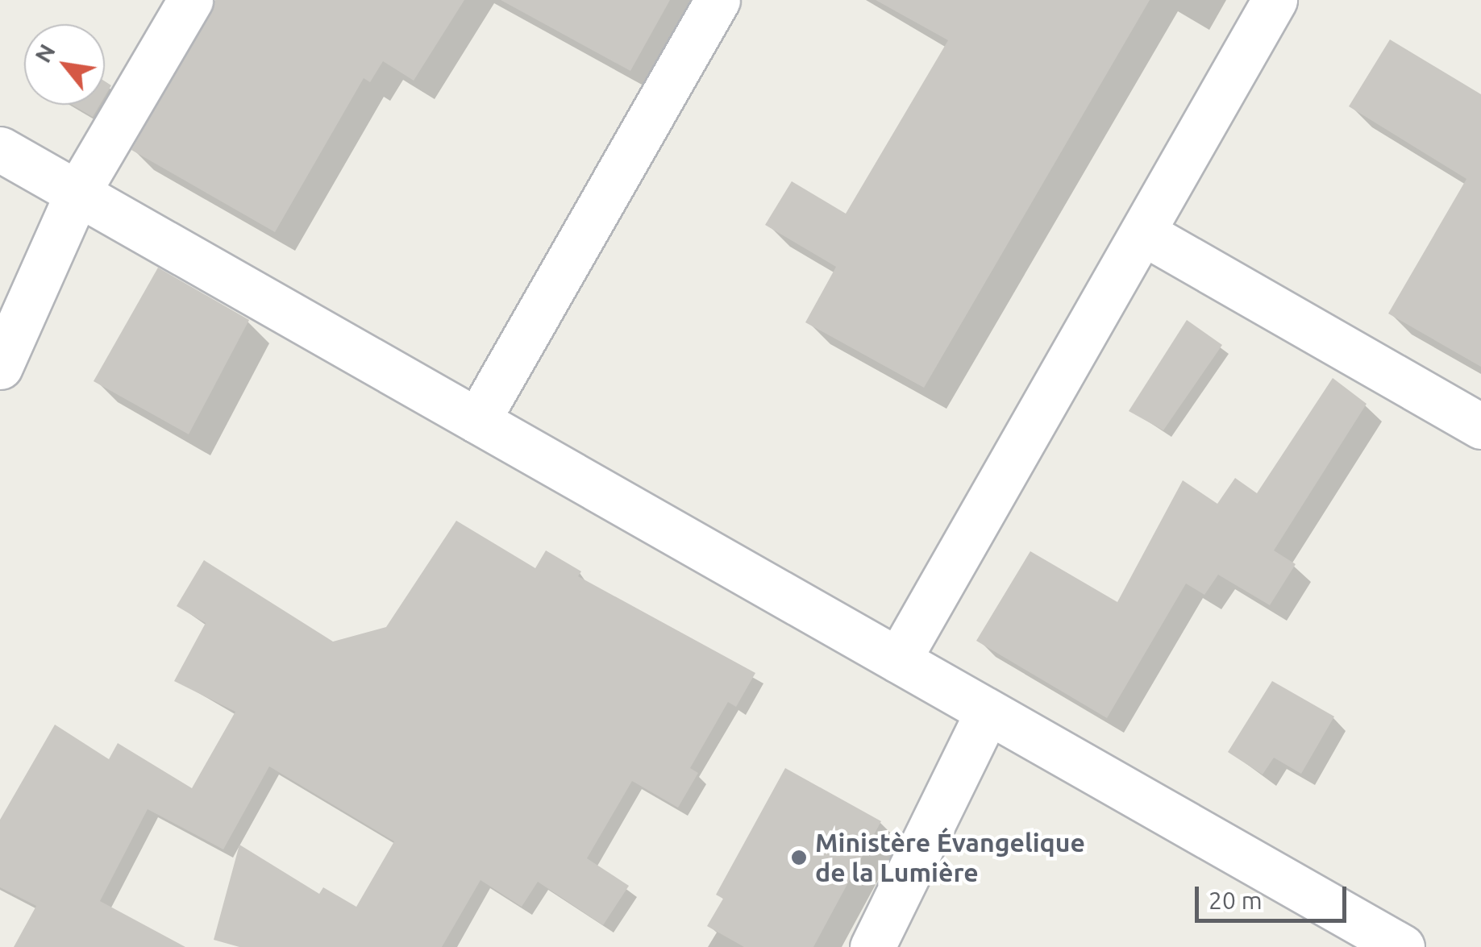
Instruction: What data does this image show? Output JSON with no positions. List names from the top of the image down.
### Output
{
  "places": ["Ministère Évangelique de la Lumière"],
  "scale_bar": "20 m",
  "north": "top left"
}
